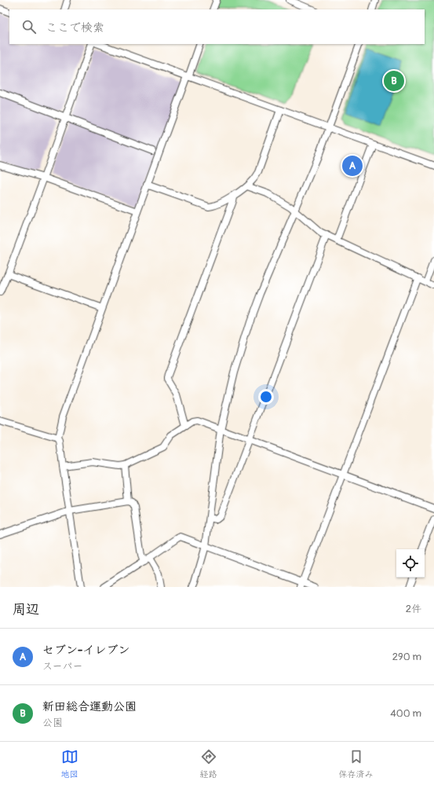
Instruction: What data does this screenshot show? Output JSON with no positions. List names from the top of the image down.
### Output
{
  "page": {
    "search": "ここで検索",
    "pins": ["B", "A"],
    "heading": ["周辺", "2件"],
    "list": [
      {
        "mark": "A",
        "name": "セブン-イレブン",
        "note": "スーパー",
        "value": "290 m"
      },
      {
        "mark": "B",
        "name": "新田総合運動公園",
        "note": "公園",
        "value": "400 m"
      }
    ],
    "nav": ["地図", "経路", "保存済み"]
  }
}
